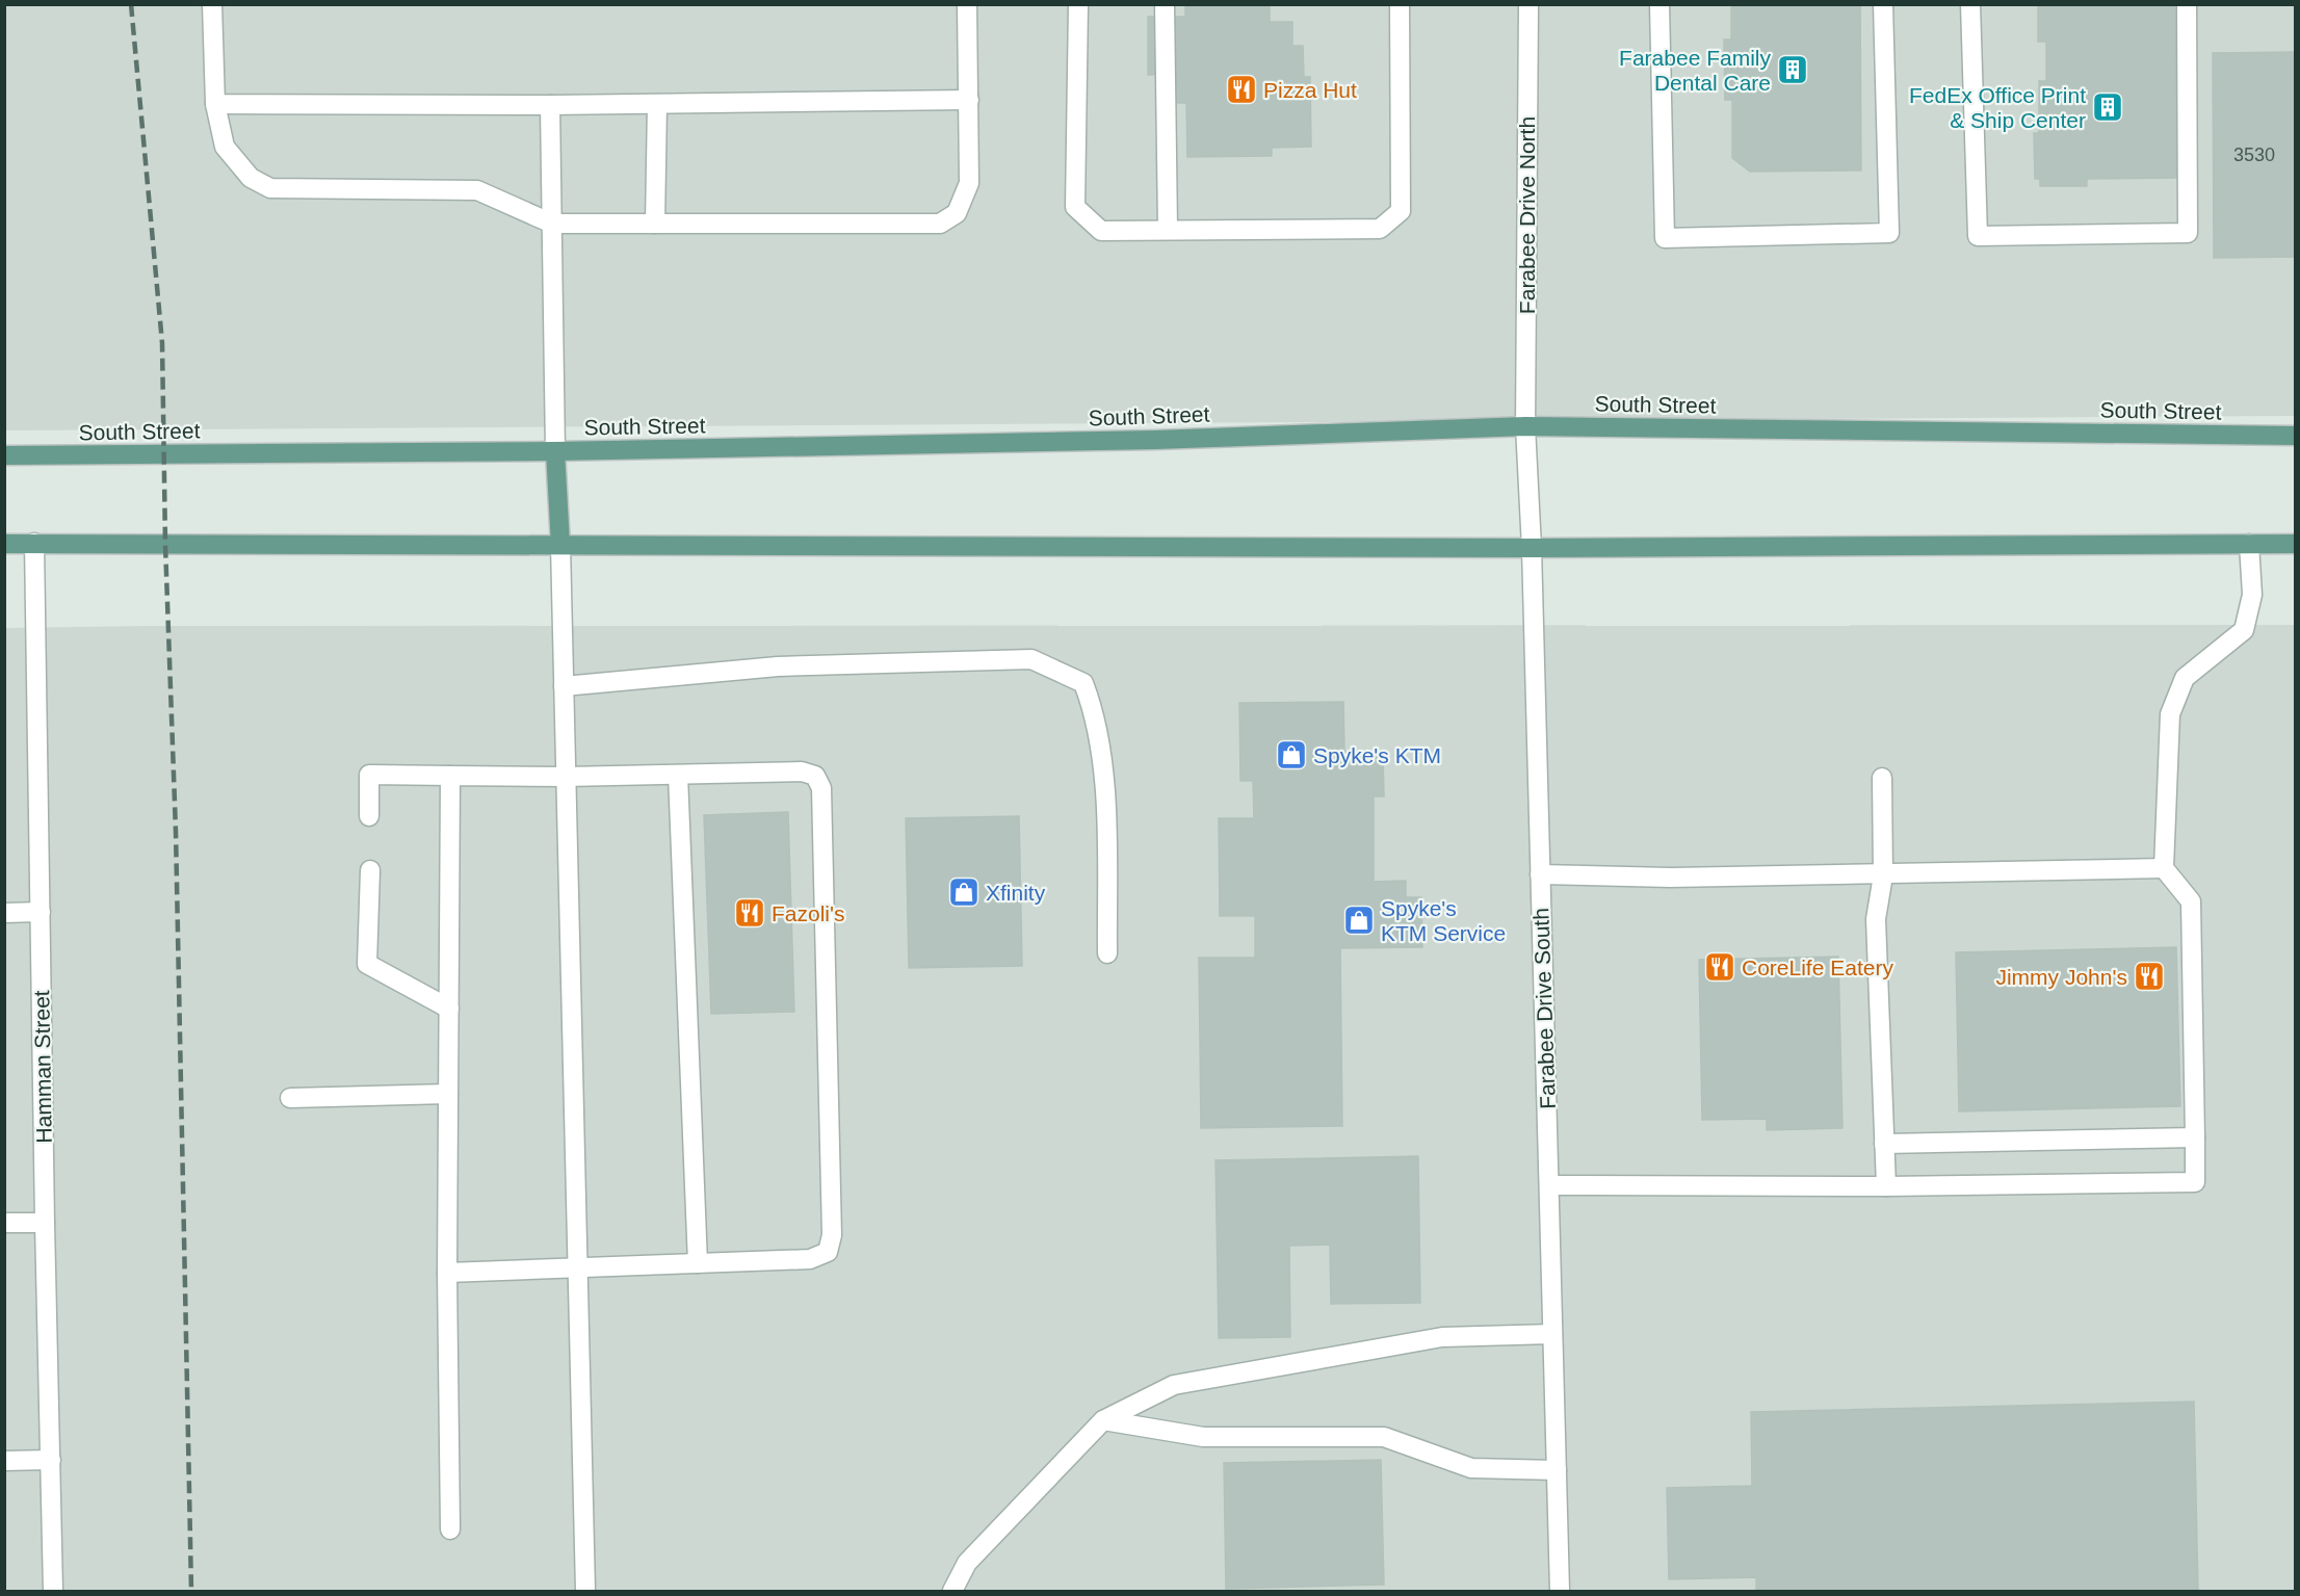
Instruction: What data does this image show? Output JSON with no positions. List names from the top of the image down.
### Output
{
  "streets": {
    "main road": ["South Street"],
    "street": ["Farabee Drive North", "Farabee Drive South", "Hamman Street"]
  },
  "crossings": [
    ["Farabee Drive North", "South Street"],
    ["Farabee Drive North", "Farabee Drive South"],
    ["South Street", "Farabee Drive South"]
  ],
  "places": {
    "building": ["Farabee Family Dental Care", "FedEx Office Print & Ship Center"],
    "restaurant": [
      "Pizza Hut",
      "Fazoli's",
      "CoreLife Eatery",
      "Jimmy John's"
    ],
    "shop": ["Spyke's KTM", "Xfinity", "Spyke's KTM Service"]
  },
  "house_numbers": ["3530"]
}
